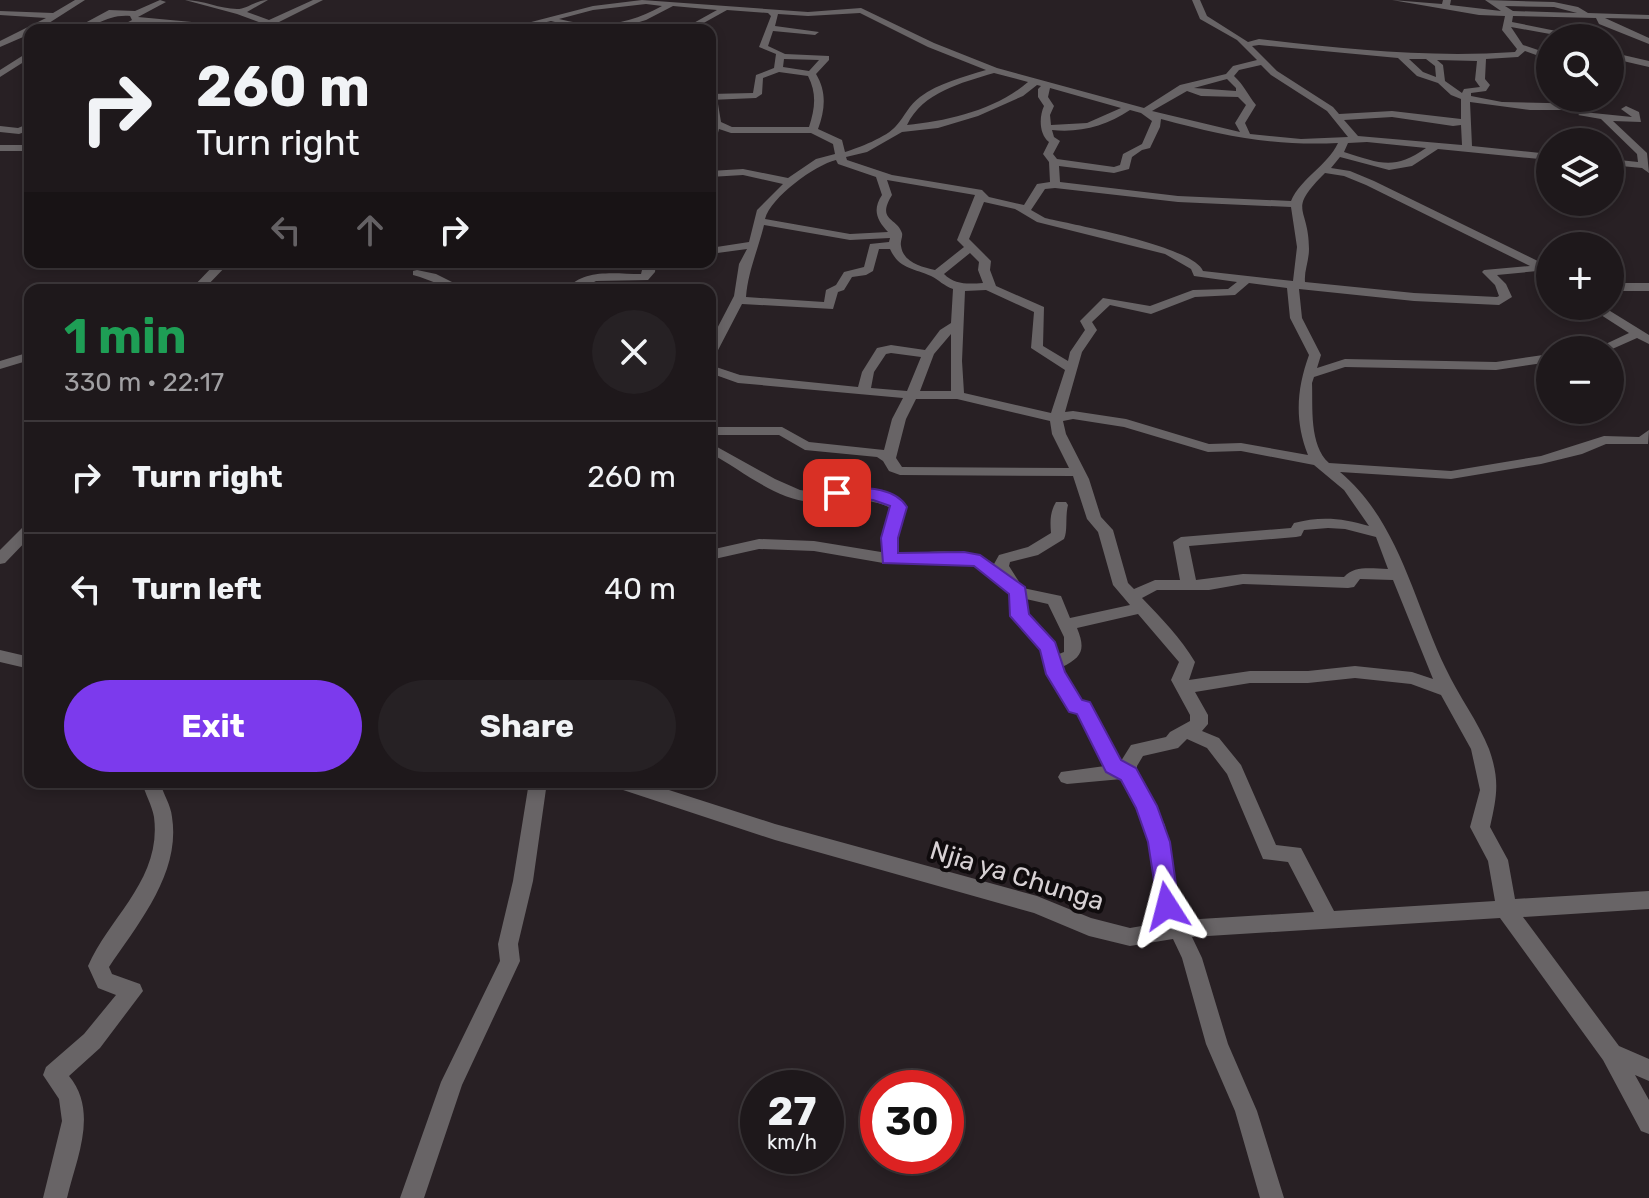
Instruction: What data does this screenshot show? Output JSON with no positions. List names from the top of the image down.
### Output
{
  "streets": {
    "street": ["Njia ya Chunga"]
  },
  "page": {
    "map_buttons": ["+", "−"],
    "turn": ["260 m", "Turn right"],
    "heading": ["1 min", "330 m · 22:17"],
    "list": [
      {
        "name": "Turn right",
        "value": "260 m"
      },
      {
        "name": "Turn left",
        "value": "40 m"
      }
    ],
    "buttons": ["Exit", "Share"],
    "speed": "27 km/h",
    "limit": "30"
  }
}
